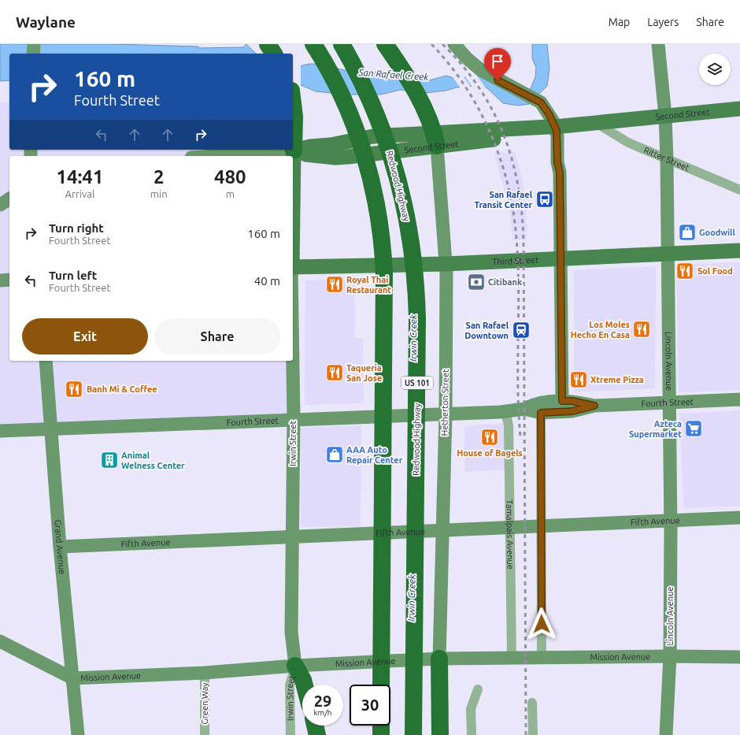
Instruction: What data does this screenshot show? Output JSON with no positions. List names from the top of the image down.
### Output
{
  "streets": {
    "highway": ["Redwood Highway", "US 101"],
    "main road": ["Second Street", "Third Street", "Irwin Street"],
    "street": [
      "Ritter Street",
      "Lincoln Avenue",
      "Hetherton Street",
      "Fourth Street",
      "Fifth Avenue",
      "Tamalpais Avenue",
      "Grand Avenue",
      "Mission Avenue",
      "Green Way"
    ]
  },
  "crossings": [
    ["Second Street", "Ritter Street"],
    ["Second Street", "Lincoln Avenue"],
    ["Second Street", "Hetherton Street"],
    ["Second Street", "Irwin Street"],
    ["Ritter Street", "Lincoln Avenue"],
    ["Third Street", "Lincoln Avenue"],
    ["Third Street", "Hetherton Street"],
    ["Lincoln Avenue", "Fourth Street"],
    ["Lincoln Avenue", "Fifth Avenue"],
    ["Lincoln Avenue", "Mission Avenue"],
    ["Hetherton Street", "Fourth Street"],
    ["Hetherton Street", "Fifth Avenue"],
    ["Hetherton Street", "Mission Avenue"],
    ["Fourth Street", "Irwin Street"],
    ["Fourth Street", "Tamalpais Avenue"],
    ["Fourth Street", "Grand Avenue"],
    ["Irwin Street", "Fifth Avenue"],
    ["Irwin Street", "Mission Avenue"],
    ["Fifth Avenue", "Tamalpais Avenue"],
    ["Fifth Avenue", "Grand Avenue"],
    ["Tamalpais Avenue", "Mission Avenue"],
    ["Grand Avenue", "Mission Avenue"],
    ["Mission Avenue", "Green Way"]
  ],
  "water": ["San Rafael Creek", "Irwin Creek"],
  "places": {
    "bus stop": ["San Rafael Transit Center"],
    "shop": ["Goodwill", "AAA Auto Repair Center"],
    "restaurant": [
      "Sol Food",
      "Royal Thai Restaurant",
      "Los Moles Hecho En Casa",
      "Taqueria San Jose",
      "Xtreme Pizza",
      "Banh Mi & Coffee",
      "House of Bagels"
    ],
    "bank": ["Citibank"],
    "station": ["San Rafael Downtown"],
    "supermarket": ["Azteca Supermarket"],
    "building": ["Animal Welness Center"]
  },
  "page": {
    "header": "Waylane",
    "nav": ["Map", "Layers", "Share"],
    "turn": ["160 m", "Fourth Street"],
    "eta": [
      "14:41",
      "Arrival",
      "2",
      "min",
      "480",
      "m"
    ],
    "list": [
      {
        "name": "Turn right",
        "note": "Fourth Street",
        "value": "160 m"
      },
      {
        "name": "Turn left",
        "note": "Fourth Street",
        "value": "40 m"
      }
    ],
    "buttons": ["Exit", "Share"],
    "speed": "29 km/h",
    "limit": "30"
  }
}
